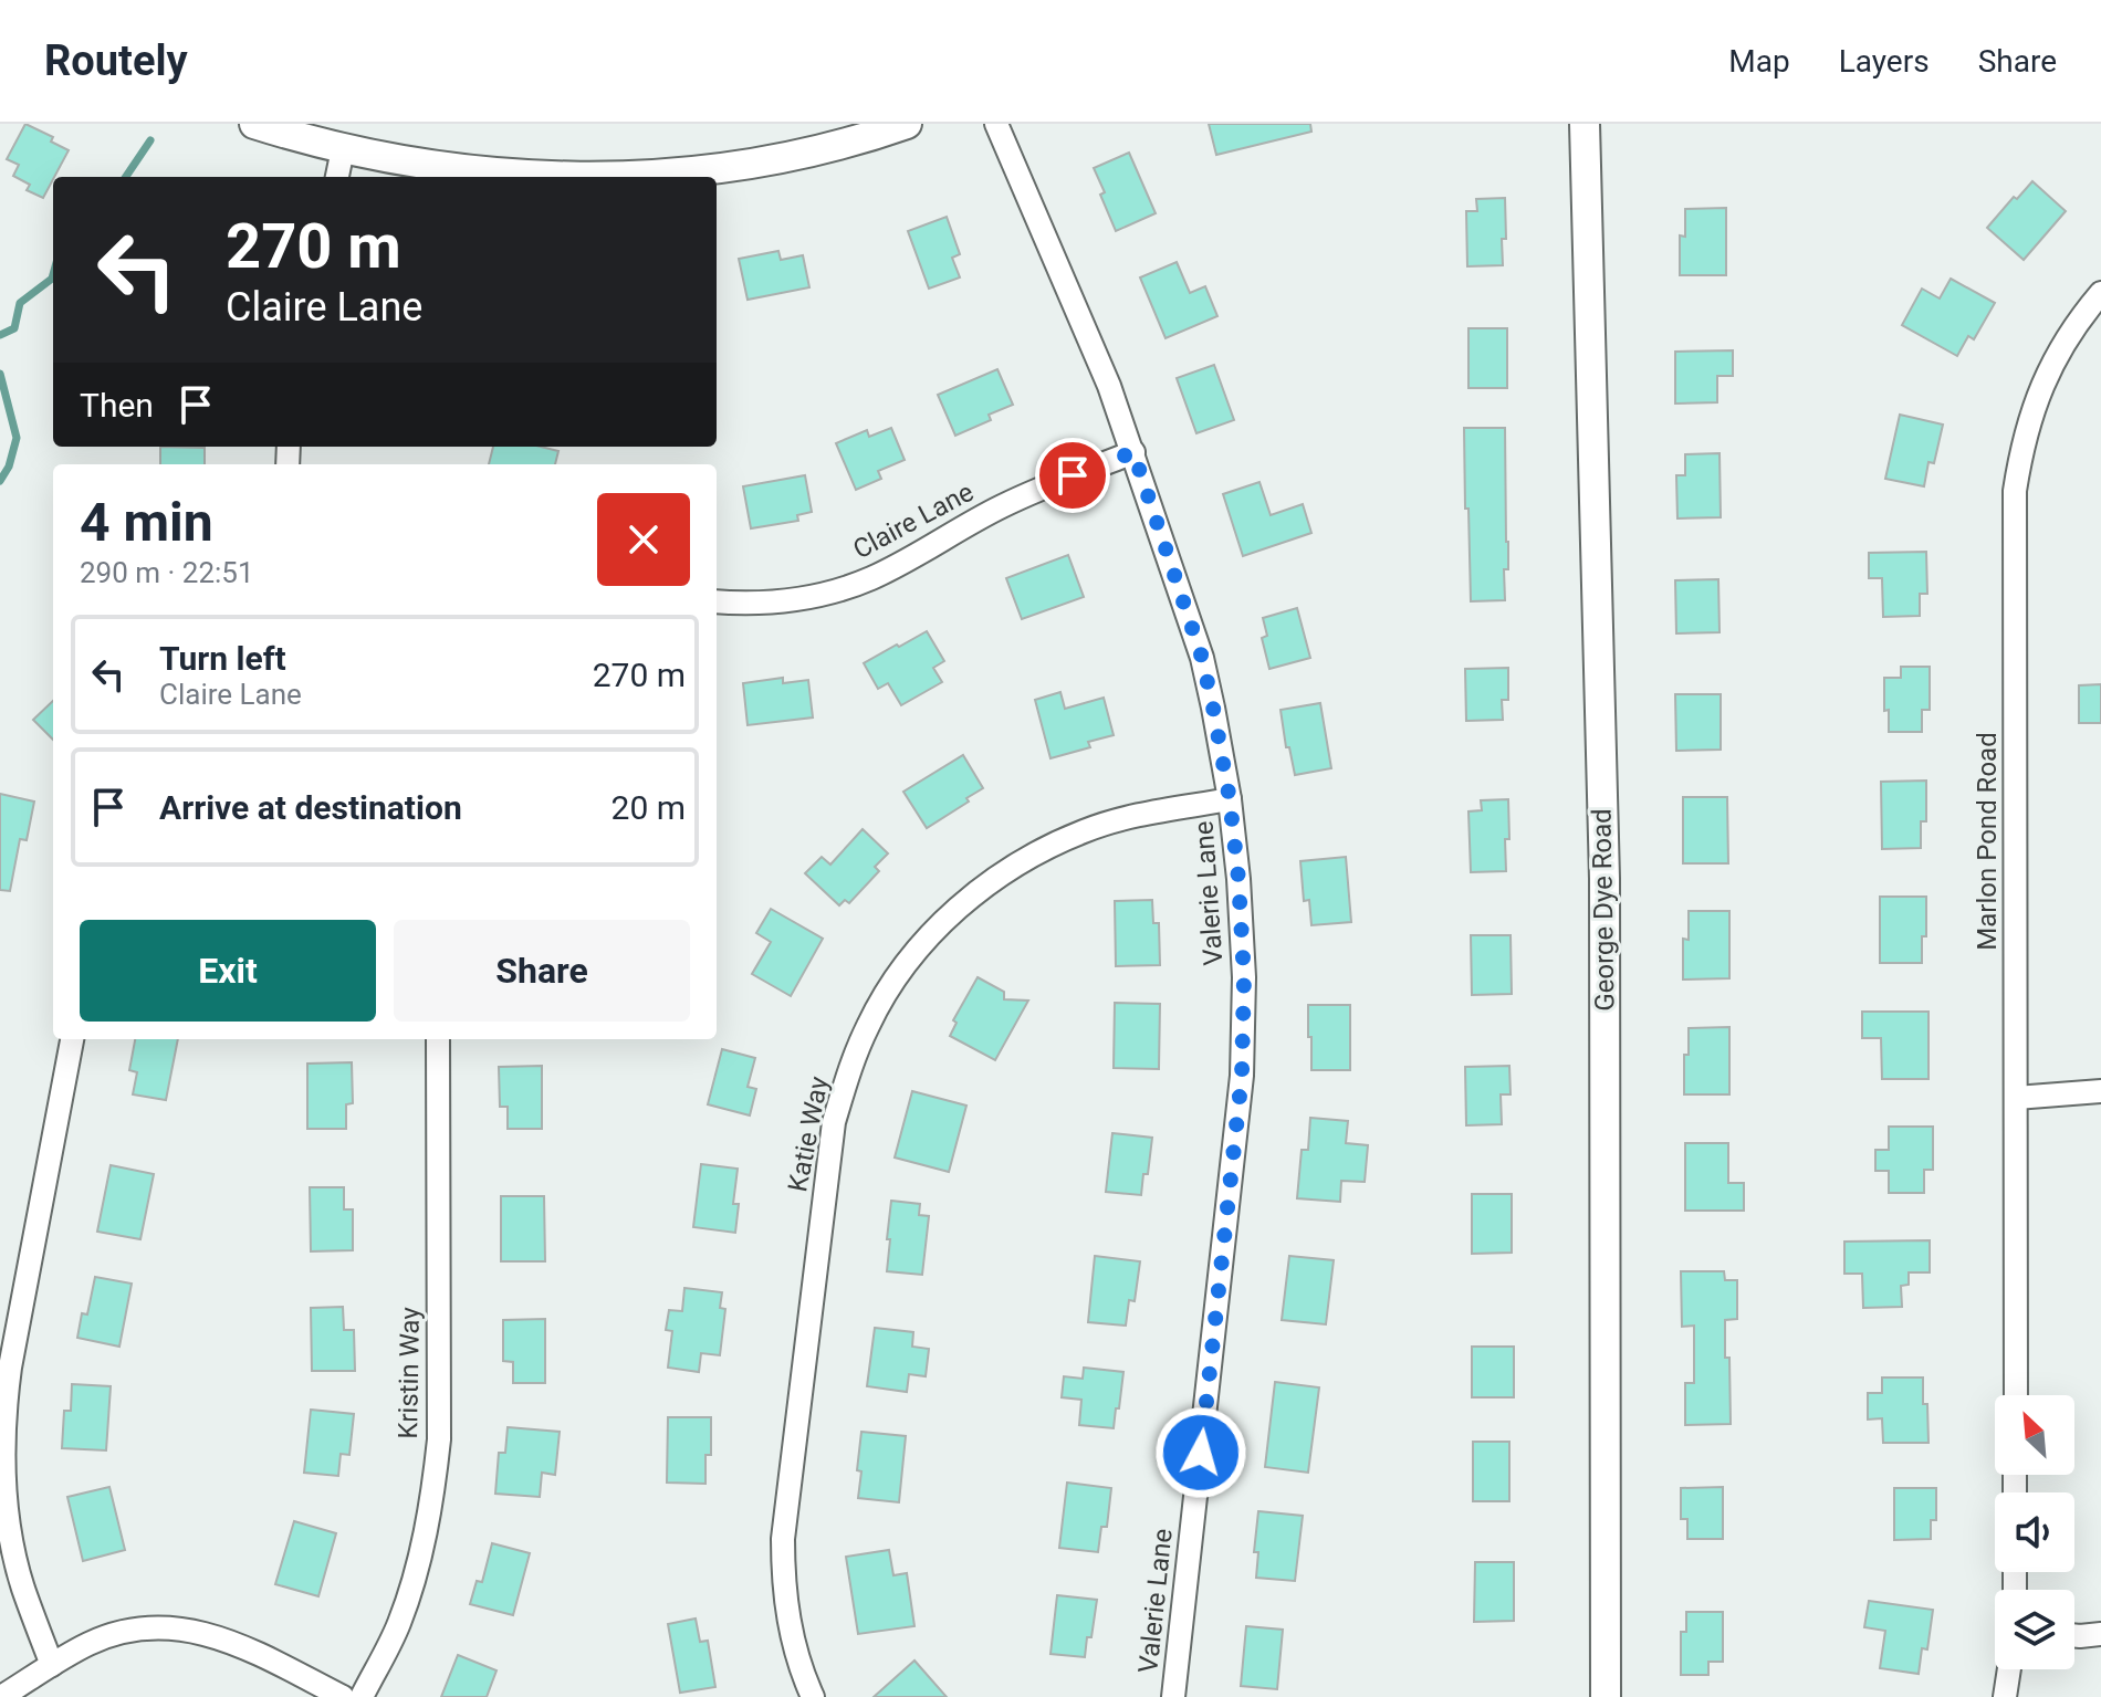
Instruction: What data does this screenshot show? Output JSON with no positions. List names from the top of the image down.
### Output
{
  "streets": {
    "street": [
      "Claire Lane",
      "Marlon Pond Road",
      "Valerie Lane",
      "George Dye Road",
      "Katie Way",
      "Kristin Way"
    ]
  },
  "crossings": [
    ["Claire Lane", "Valerie Lane"],
    ["Valerie Lane", "Katie Way"]
  ],
  "north": "top left",
  "page": {
    "header": "Routely",
    "nav": ["Map", "Layers", "Share"],
    "turn": ["270 m", "Claire Lane"],
    "then": "Then",
    "heading": ["4 min", "290 m · 22:51"],
    "list": [
      {
        "name": "Turn left",
        "note": "Claire Lane",
        "value": "270 m"
      },
      {
        "name": "Arrive at destination",
        "value": "20 m"
      }
    ],
    "buttons": ["Exit", "Share"]
  }
}
